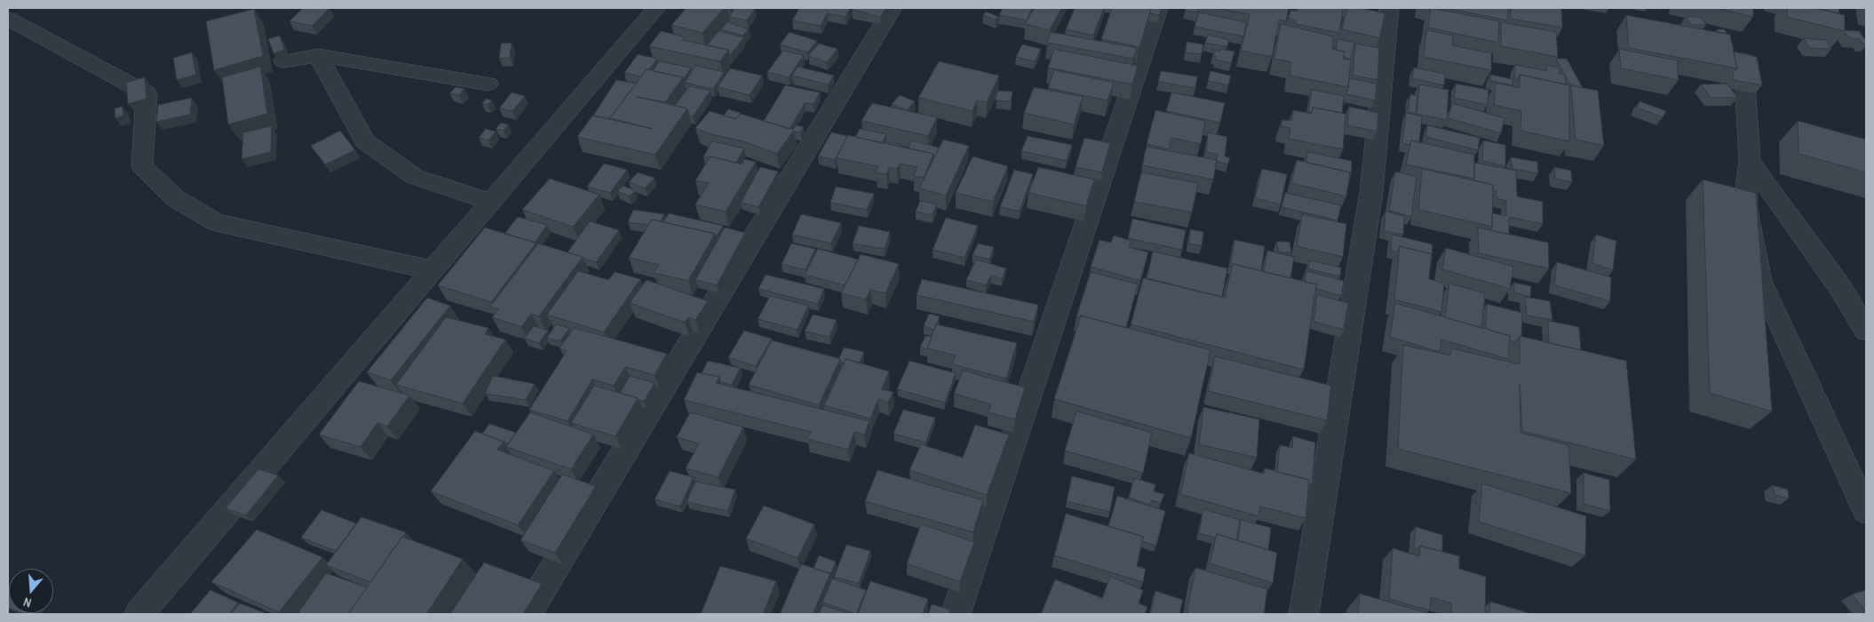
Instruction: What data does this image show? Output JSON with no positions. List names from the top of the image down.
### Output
{
  "north": "bottom"
}
